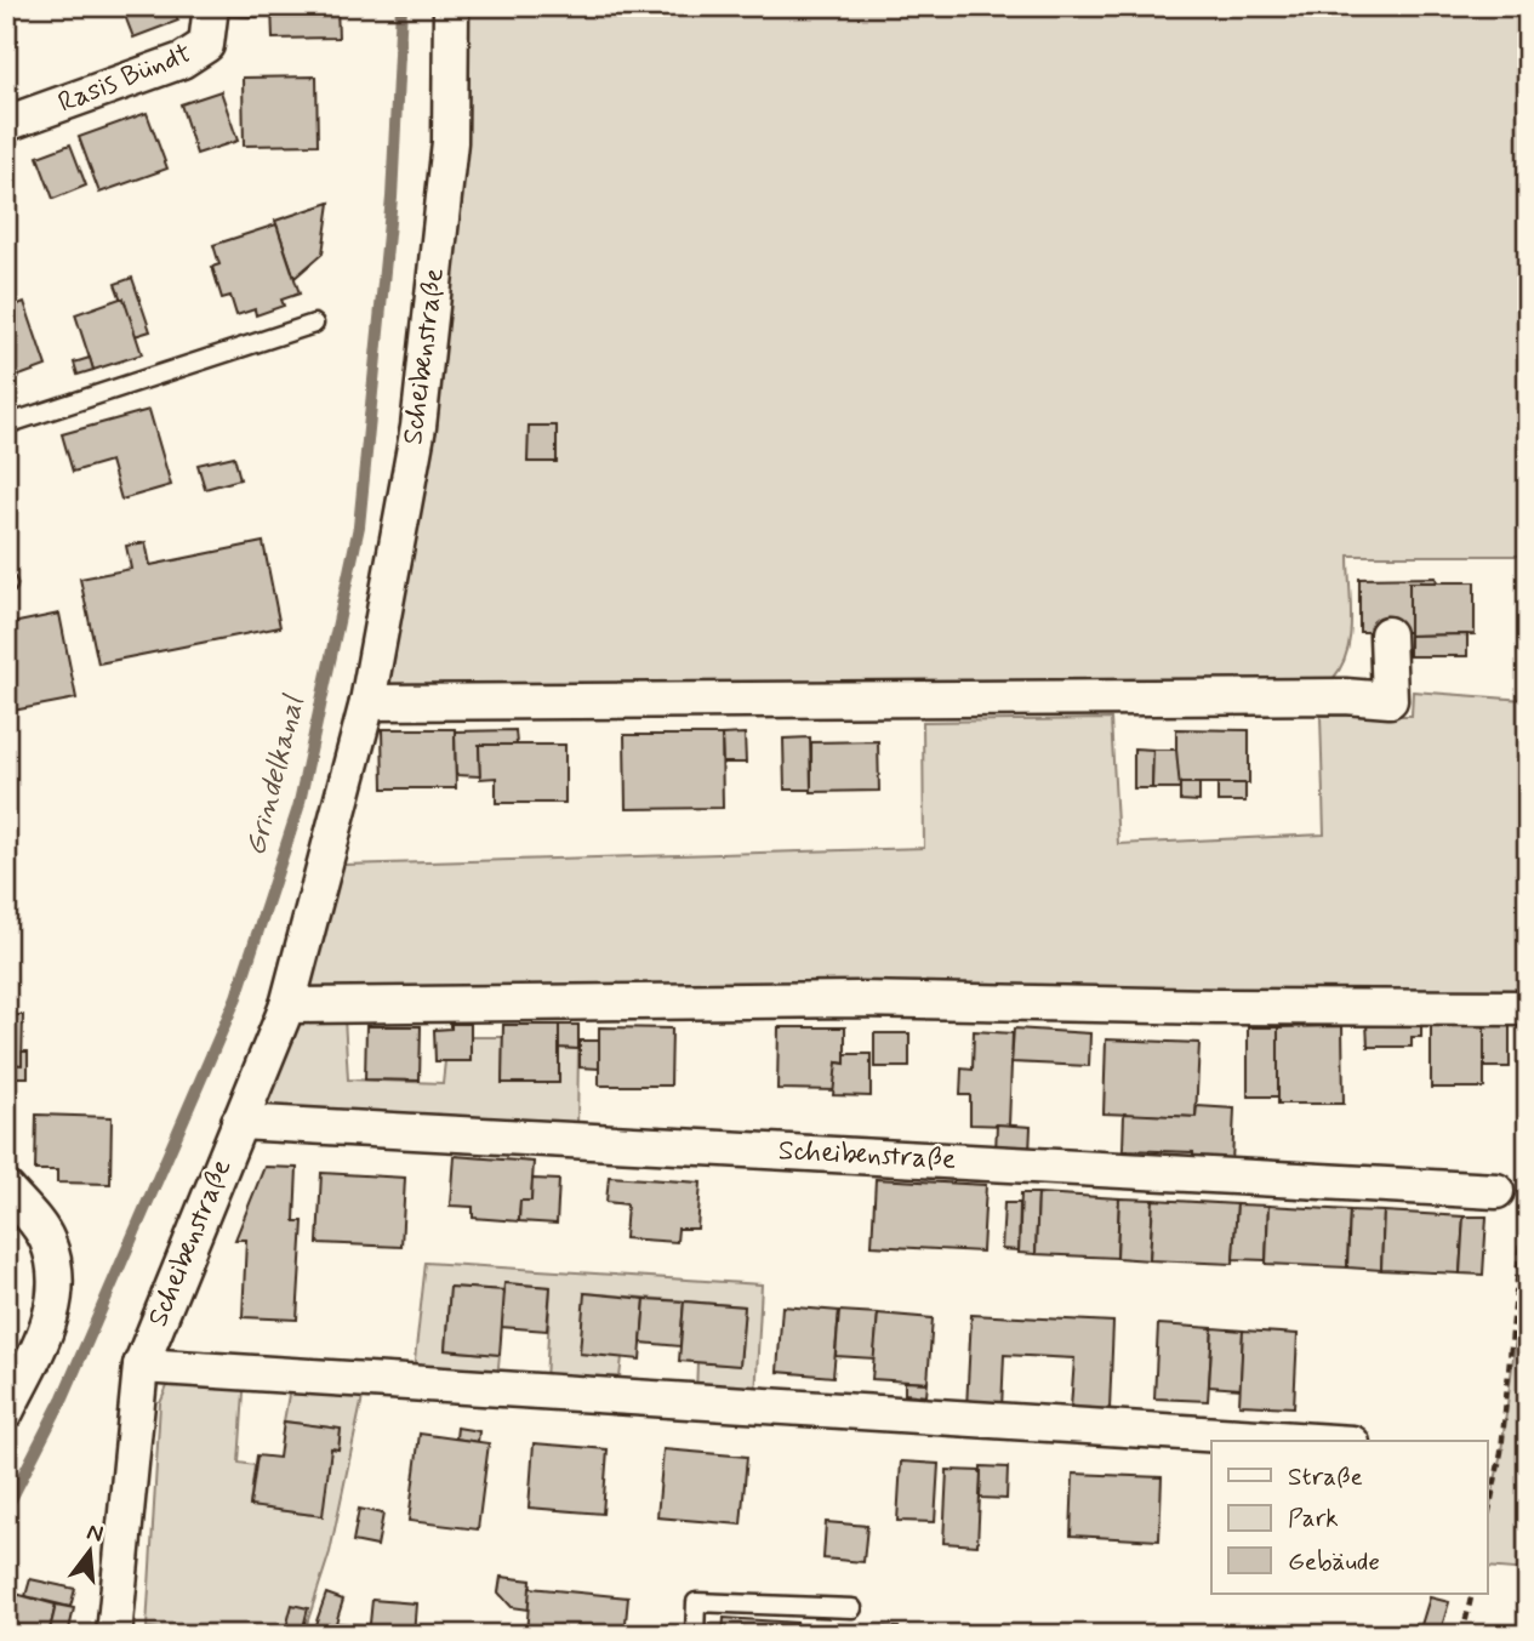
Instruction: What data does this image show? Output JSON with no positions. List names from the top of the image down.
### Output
{
  "streets": {
    "street": ["Rasis Bündt", "Scheibenstraße"]
  },
  "water": ["Grindelkanal"],
  "legend": ["Straße", "Park", "Gebäude"],
  "north": "top"
}
